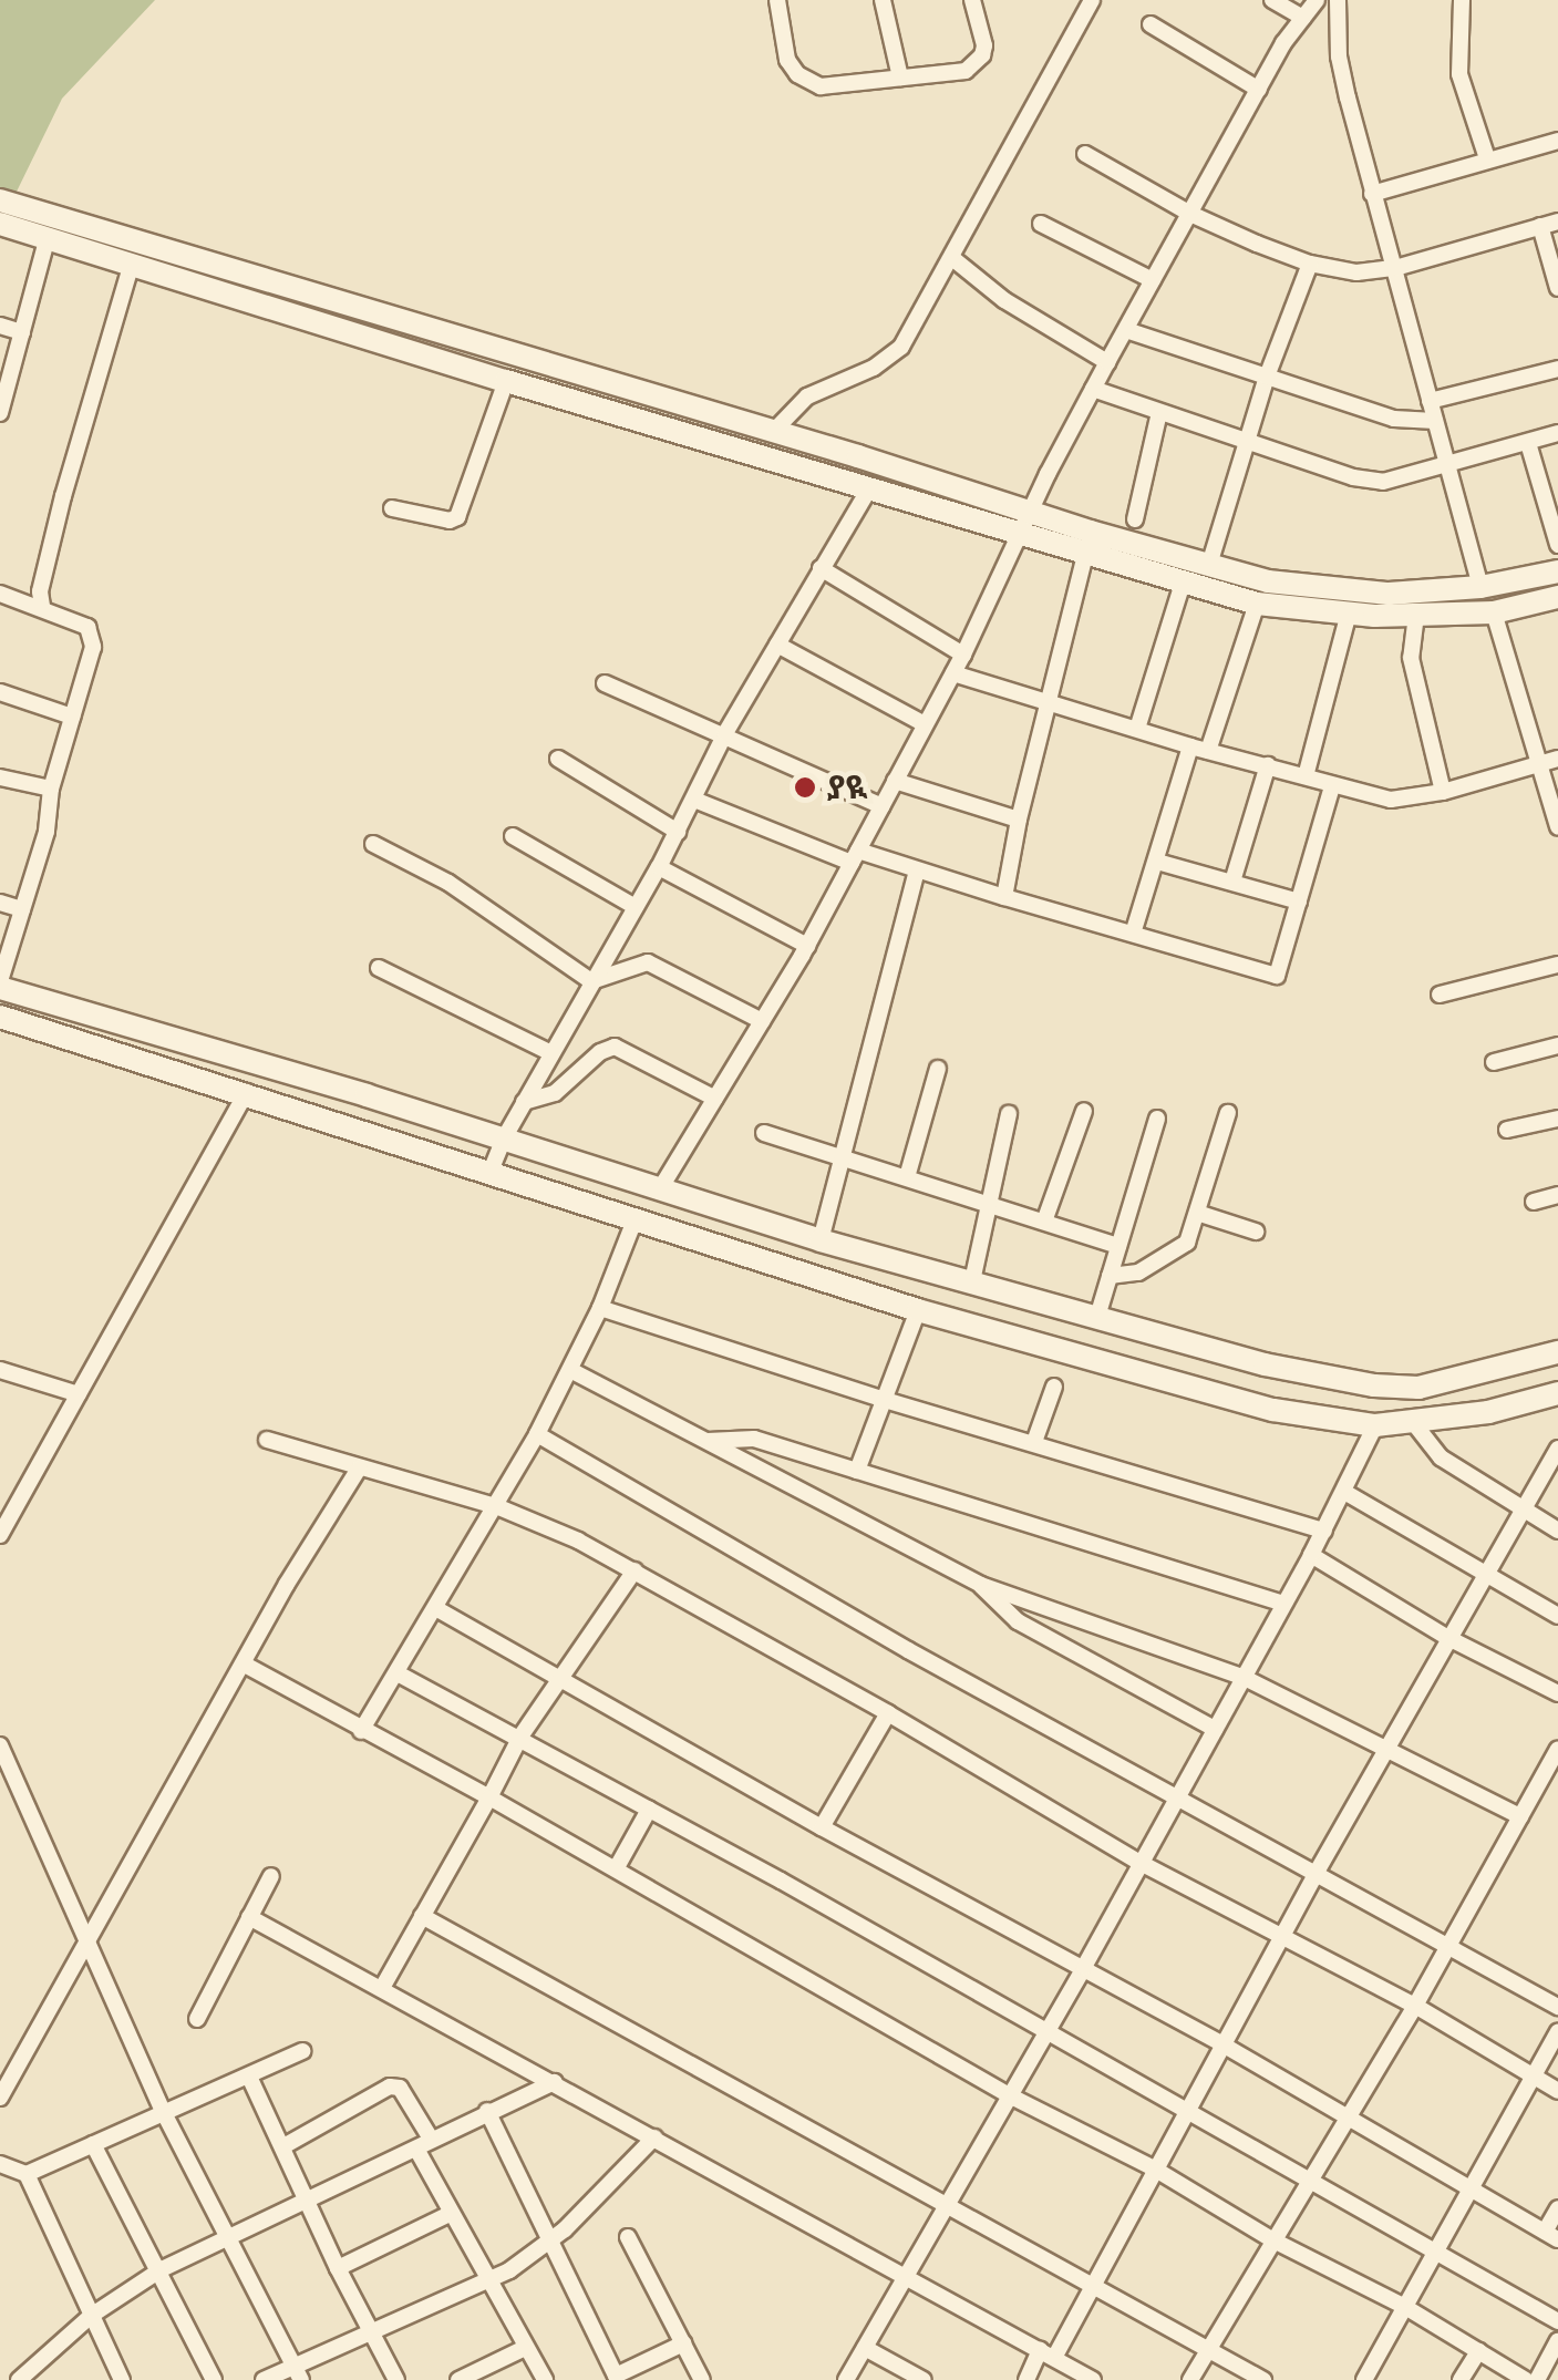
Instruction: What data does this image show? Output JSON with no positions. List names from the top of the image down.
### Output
{
  "places": ["ያዪ"]
}
